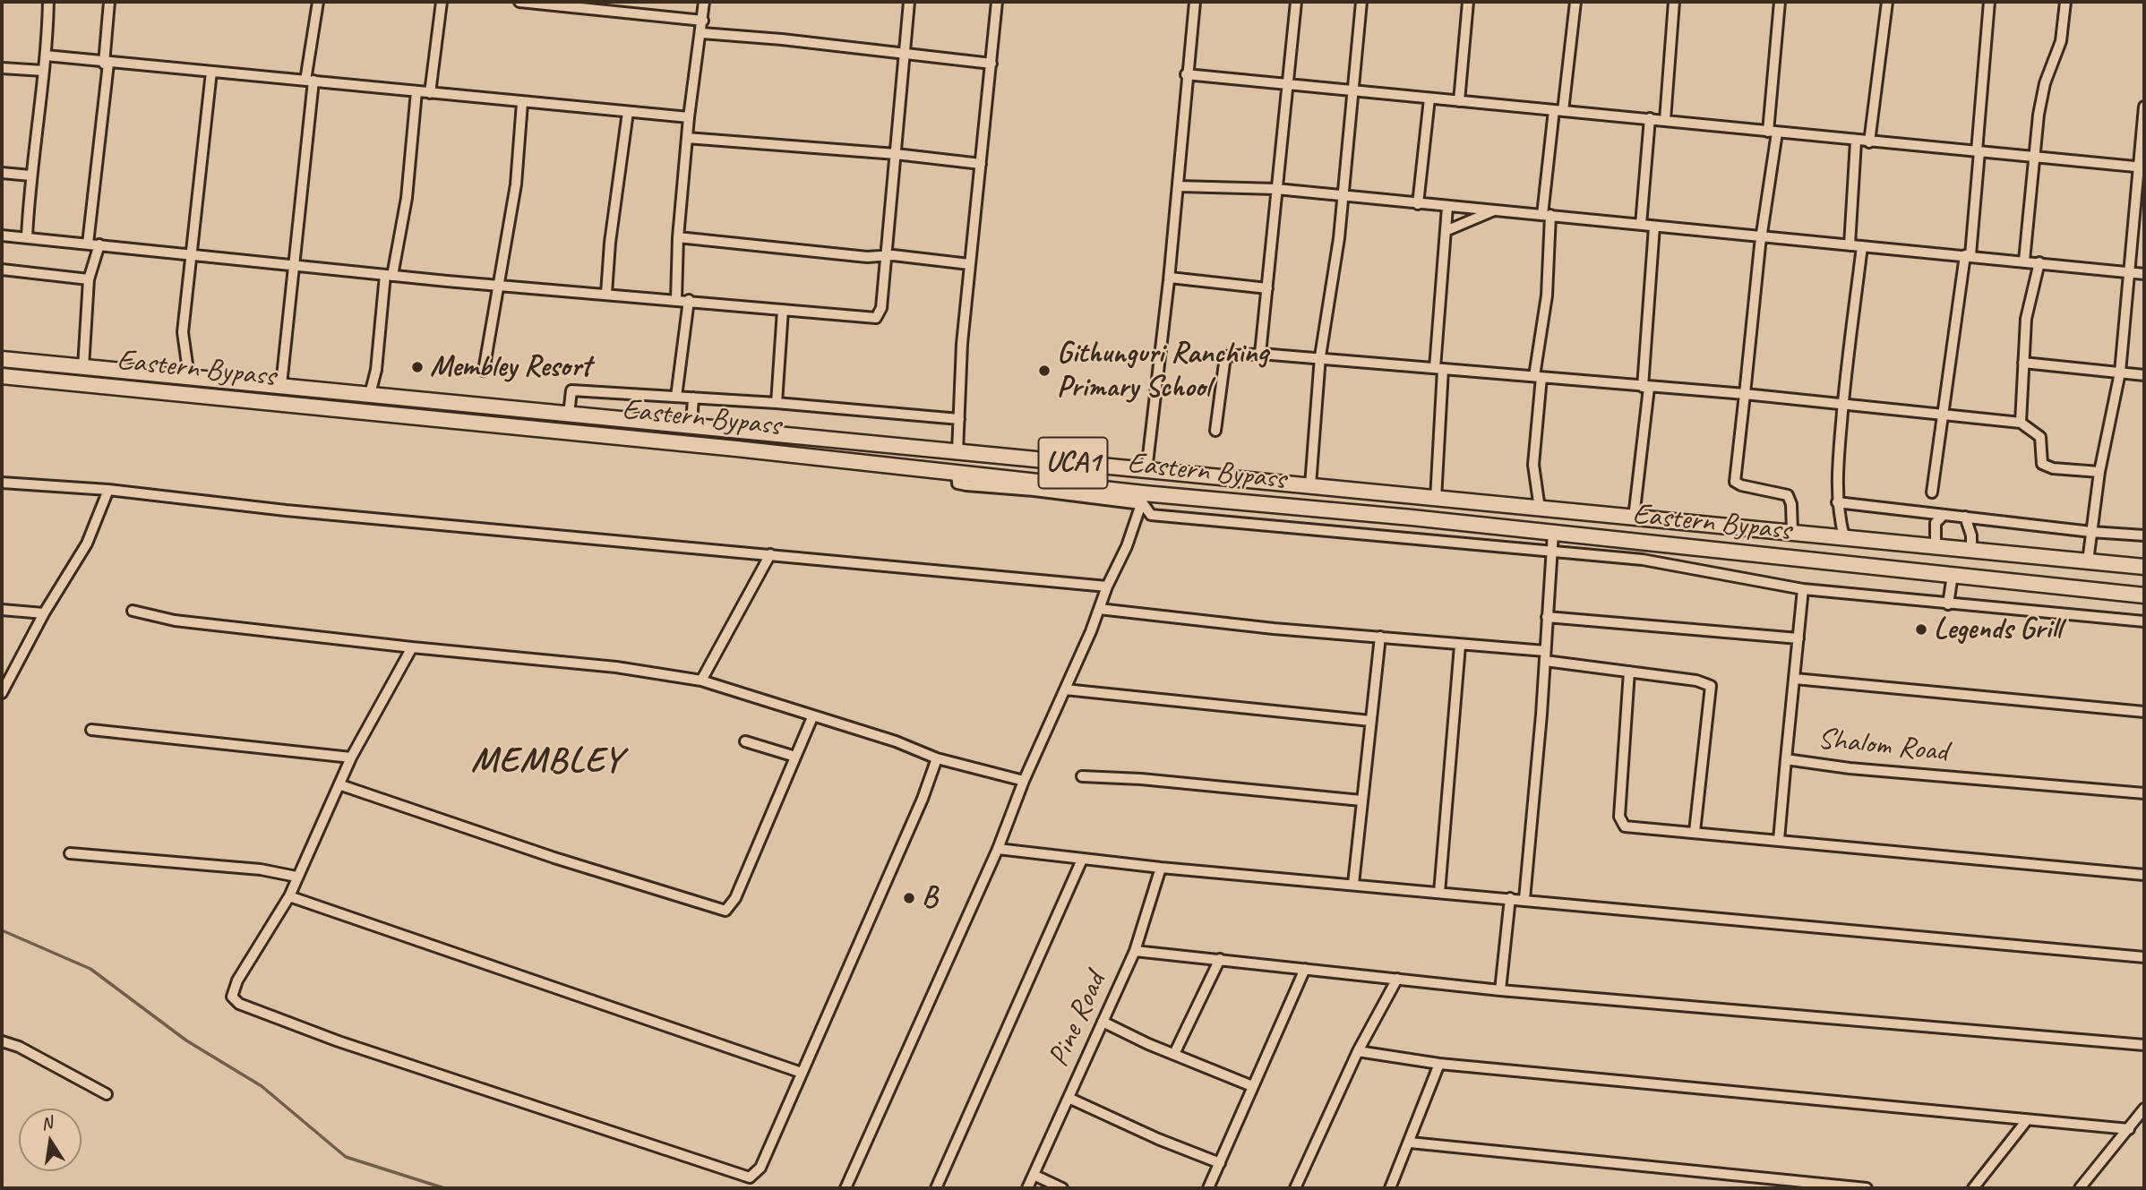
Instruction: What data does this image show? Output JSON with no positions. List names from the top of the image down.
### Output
{
  "streets": {
    "main road": ["Eastern Bypass", "UCA1"],
    "street": ["Shalom Road", "Pine Road"]
  },
  "districts": ["MEMBLEY"],
  "places": [
    "Membley Resort",
    "Githunguri Ranching Primary School",
    "Legends Grill",
    "B"
  ],
  "north": "top"
}
